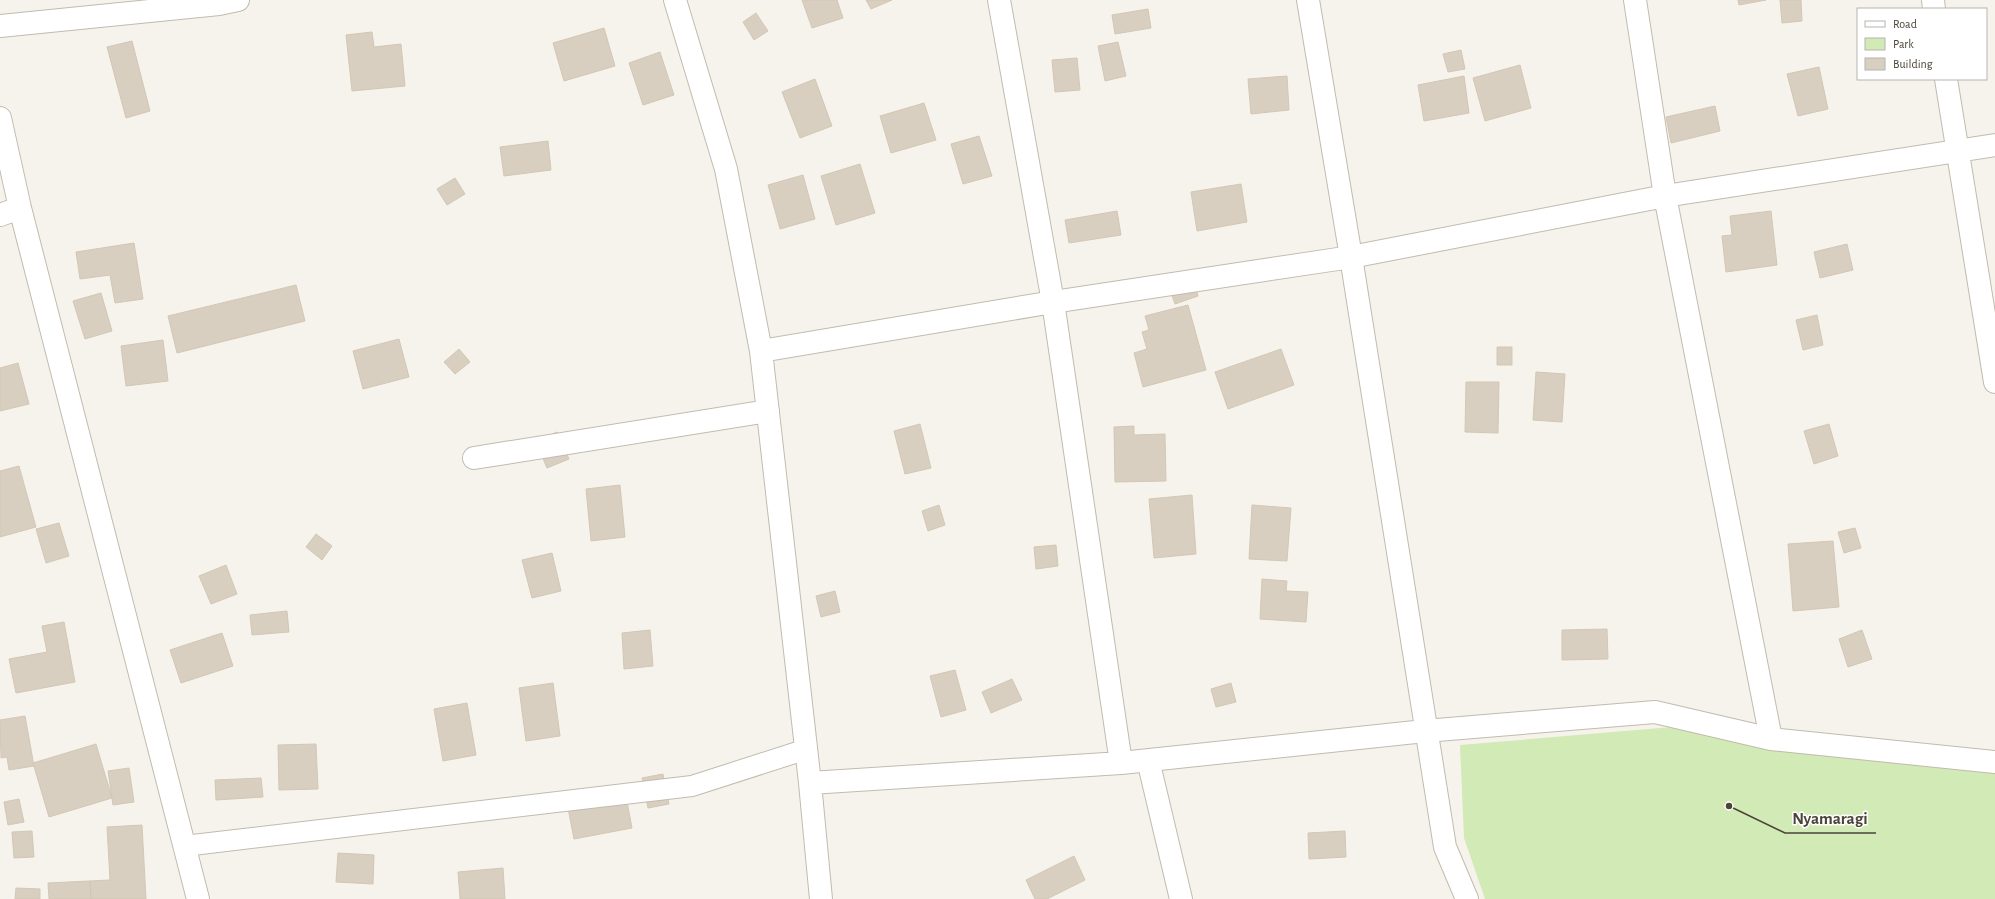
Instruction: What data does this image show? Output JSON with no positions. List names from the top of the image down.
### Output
{
  "places": ["Nyamaragi"],
  "legend": ["Road", "Park", "Building"]
}
